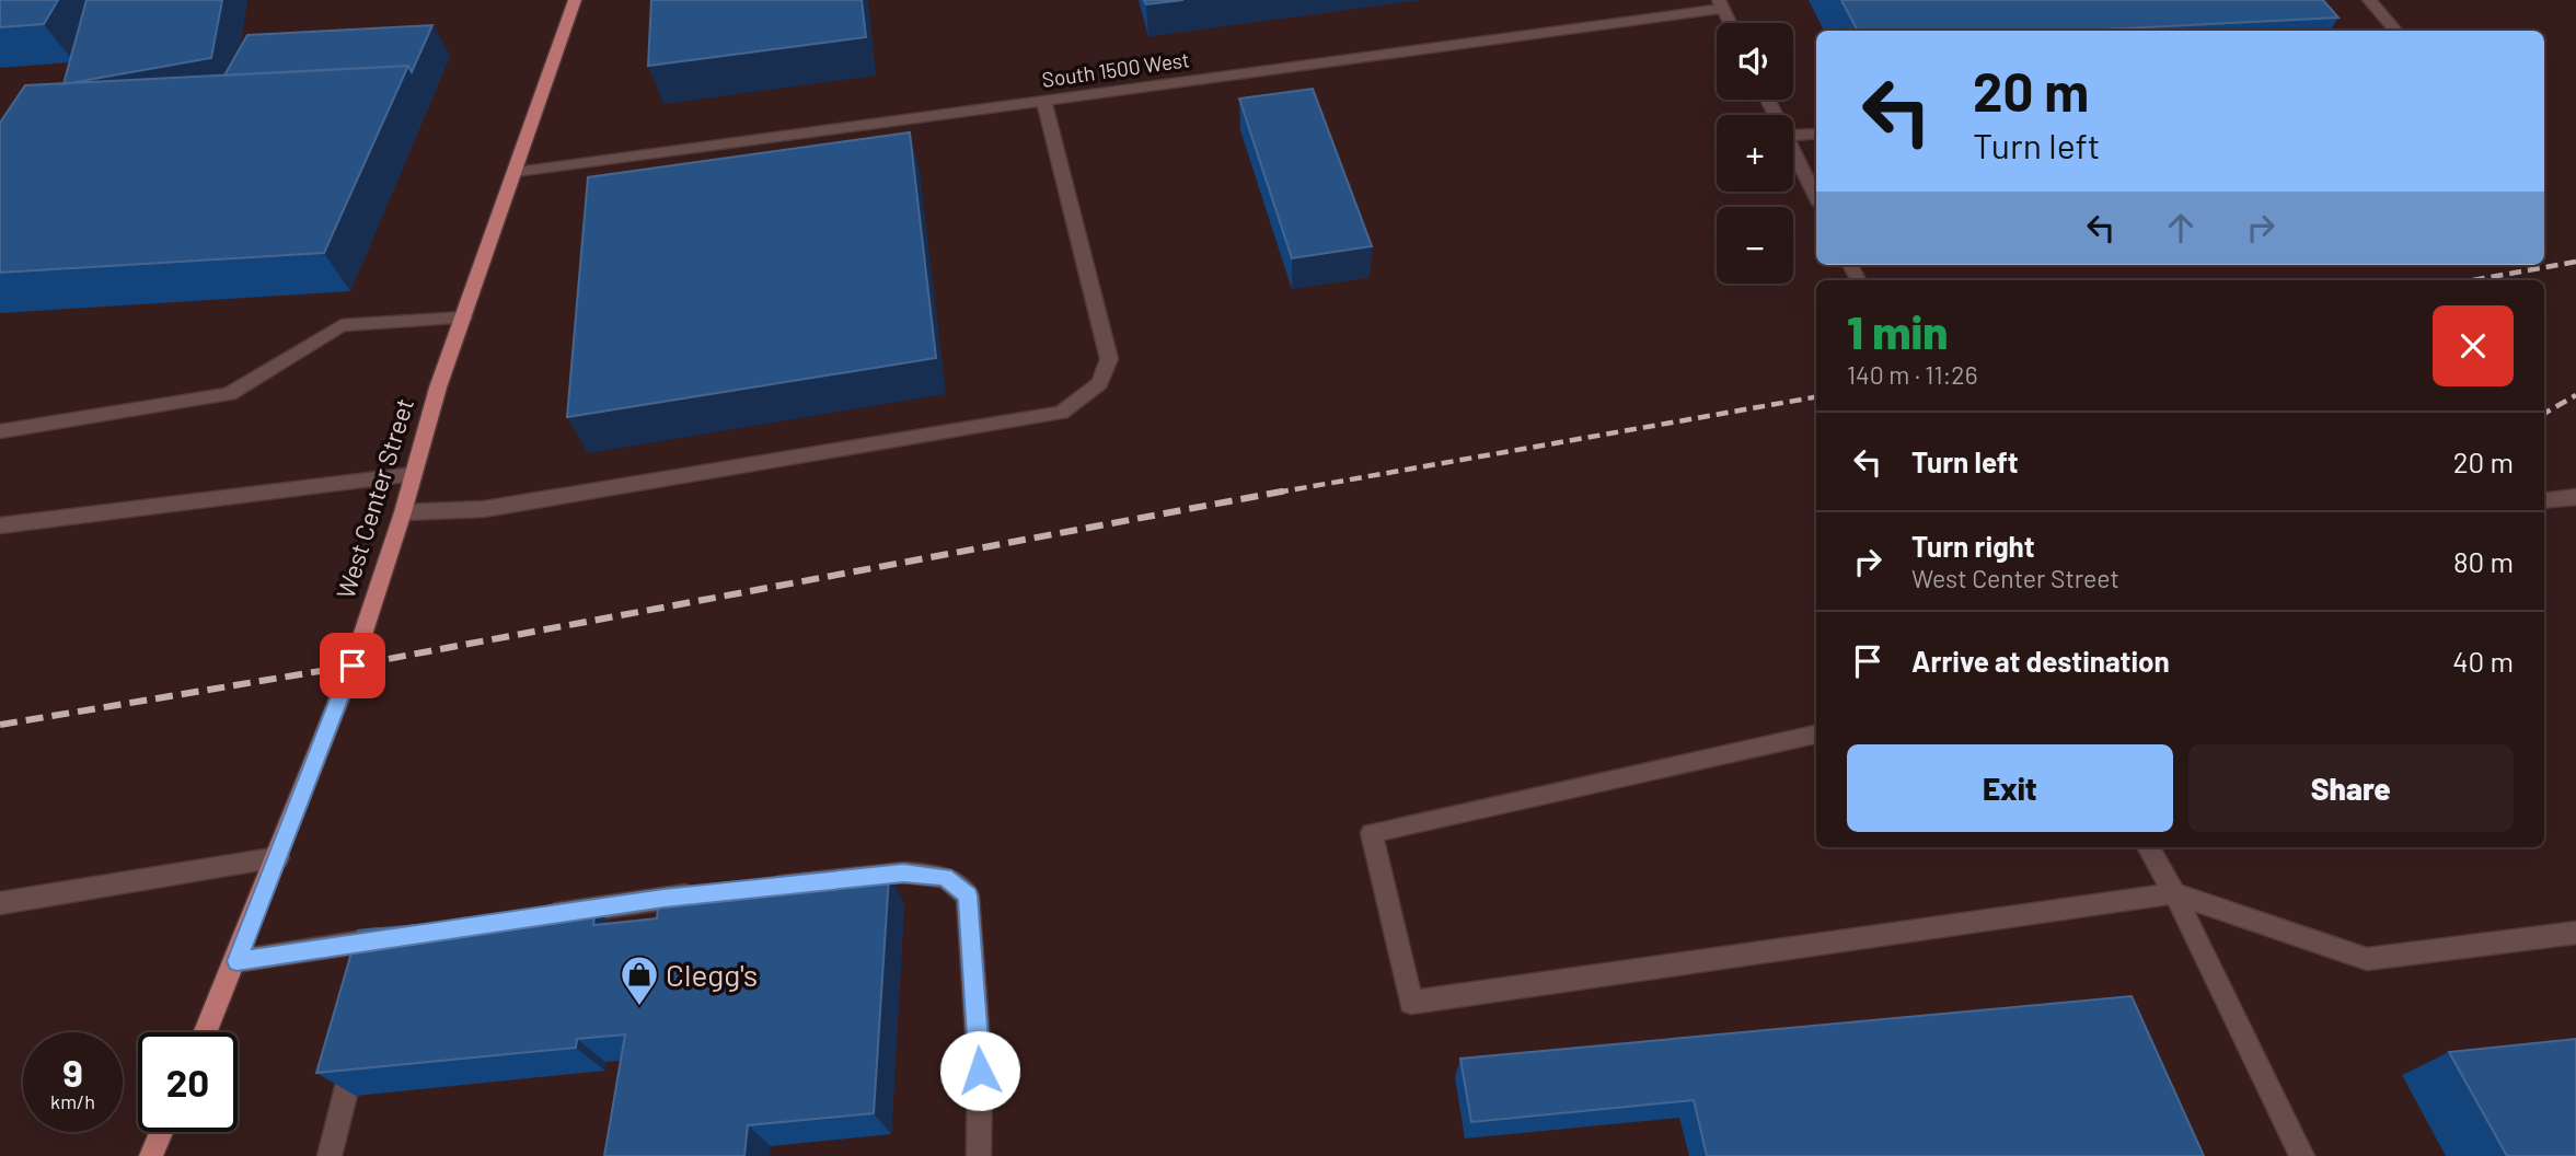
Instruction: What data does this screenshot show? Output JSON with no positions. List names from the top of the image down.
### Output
{
  "streets": {
    "main road": ["West Center Street"],
    "street": ["South 1500 West"]
  },
  "crossings": [
    ["South 1500 West", "West Center Street"]
  ],
  "places": {
    "shop": ["Clegg's"]
  },
  "page": {
    "map_buttons": ["+", "−"],
    "turn": ["20 m", "Turn left"],
    "heading": ["1 min", "140 m · 11:26"],
    "list": [
      {
        "name": "Turn left",
        "value": "20 m"
      },
      {
        "name": "Turn right",
        "note": "West Center Street",
        "value": "80 m"
      },
      {
        "name": "Arrive at destination",
        "value": "40 m"
      }
    ],
    "buttons": ["Exit", "Share"],
    "speed": "9 km/h",
    "limit": "20"
  }
}
